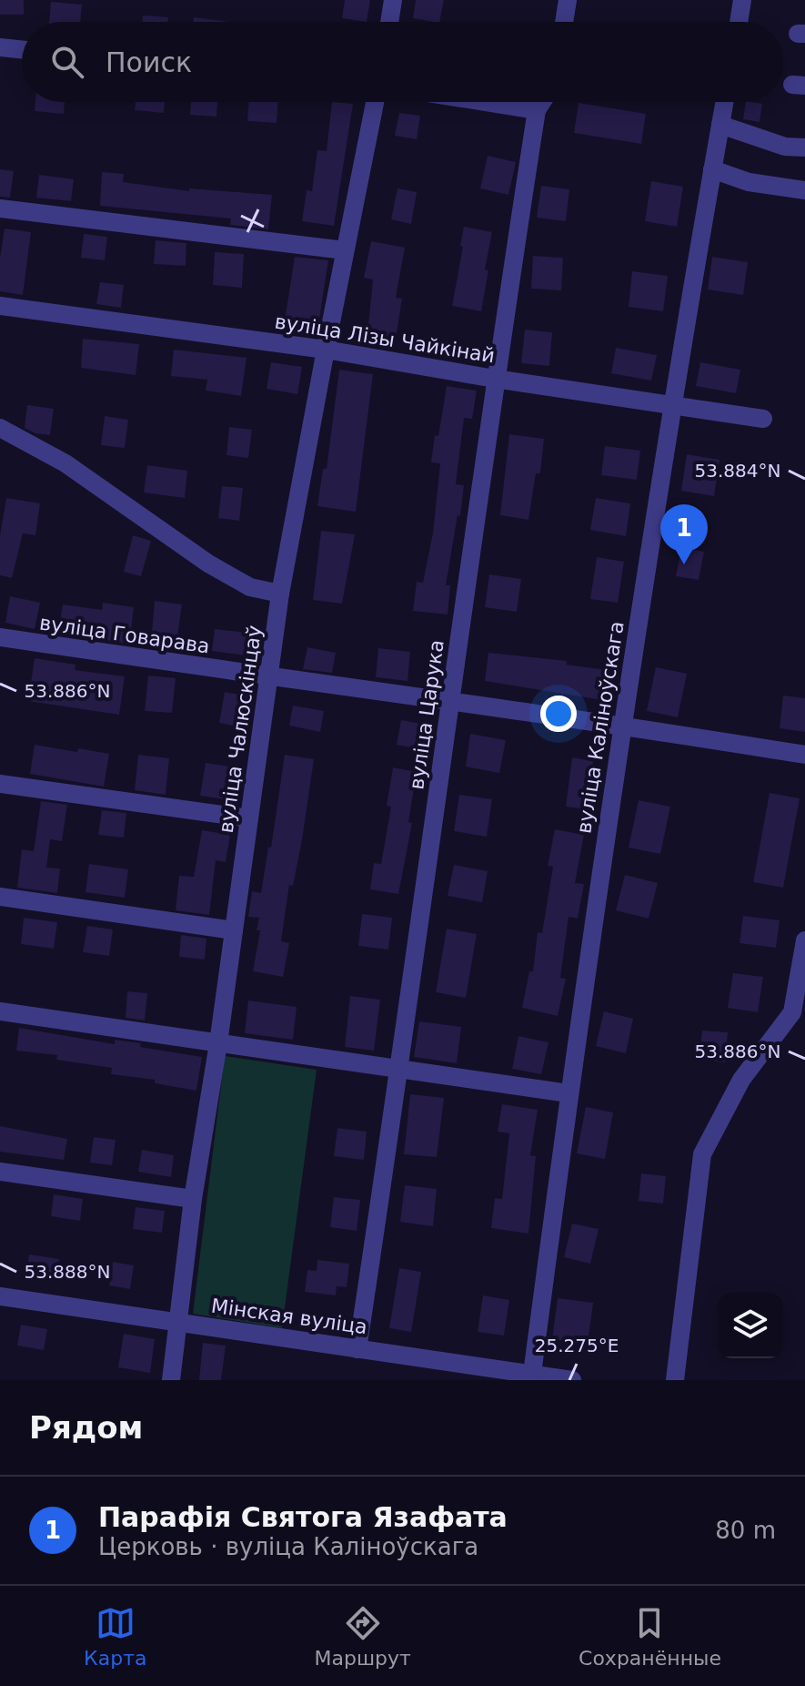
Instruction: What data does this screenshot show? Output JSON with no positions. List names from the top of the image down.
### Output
{
  "streets": {
    "street": [
      "вуліца Лізы Чайкінай",
      "вуліца Говарава",
      "вуліца Царука",
      "вуліца Каліноўскага",
      "вуліца Чалюскінцаў",
      "Мінская вуліца"
    ]
  },
  "crossings": [
    ["вуліца Лізы Чайкінай", "вуліца Царука"],
    ["вуліца Лізы Чайкінай", "вуліца Каліноўскага"],
    ["вуліца Лізы Чайкінай", "вуліца Чалюскінцаў"],
    ["вуліца Говарава", "вуліца Царука"],
    ["вуліца Говарава", "вуліца Каліноўскага"],
    ["вуліца Говарава", "вуліца Чалюскінцаў"],
    ["вуліца Царука", "Мінская вуліца"],
    ["вуліца Каліноўскага", "Мінская вуліца"],
    ["вуліца Чалюскінцаў", "Мінская вуліца"]
  ],
  "page": {
    "search": "Поиск",
    "pins": "1",
    "heading": "Рядом",
    "list": [
      {
        "mark": "1",
        "name": "Парафія Святога Язафата",
        "note": "Церковь · вуліца Каліноўскага",
        "value": "80 m"
      }
    ],
    "nav": ["Карта", "Маршрут", "Сохранённые"]
  },
  "coordinates": [
    "53.884°N",
    "53.886°N",
    "53.888°N",
    "25.275°E"
  ]
}
